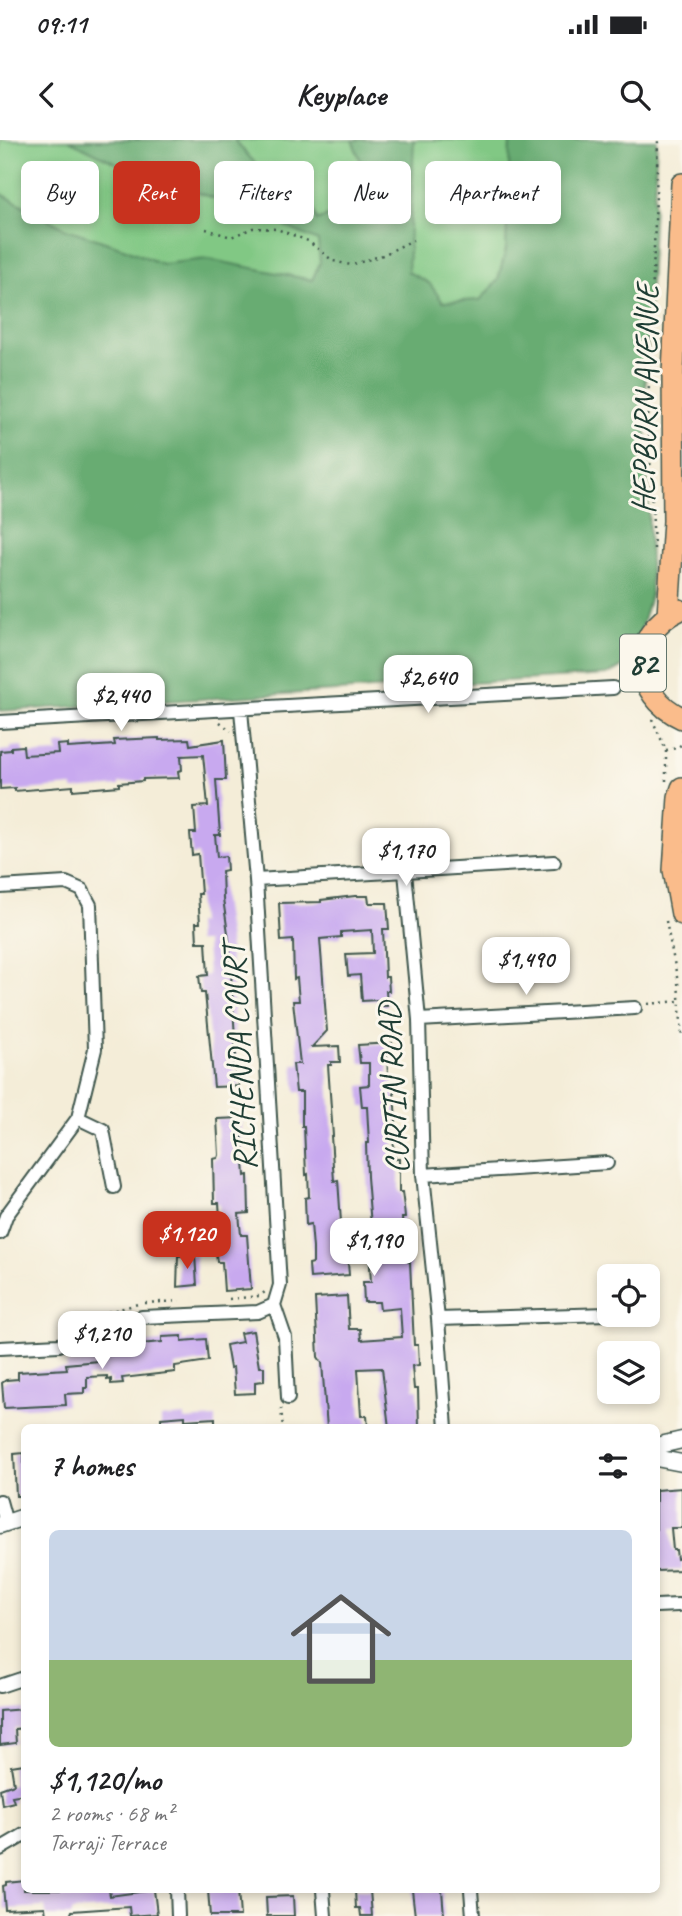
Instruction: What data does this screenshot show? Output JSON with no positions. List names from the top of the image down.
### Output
{
  "streets": {
    "main road": ["HEPBURN AVENUE", "82"],
    "street": ["RICHENDA COURT", "CURTIN ROAD"]
  },
  "crossings": [
    ["HEPBURN AVENUE", "82"]
  ],
  "page": {
    "status": "09:11",
    "header": "Keyplace",
    "chip": [
      "Buy",
      "Rent",
      "Filters",
      "New",
      "Apartment"
    ],
    "price": [
      "$2,640",
      "$2,440",
      "$1,170",
      "$1,490",
      "$1,120",
      "$1,190",
      "$1,210"
    ],
    "heading": "7 homes",
    "list": [
      {
        "name": "$1,120/mo",
        "note": "2 rooms · 68 m² · Tarraji Terrace"
      }
    ]
  }
}
